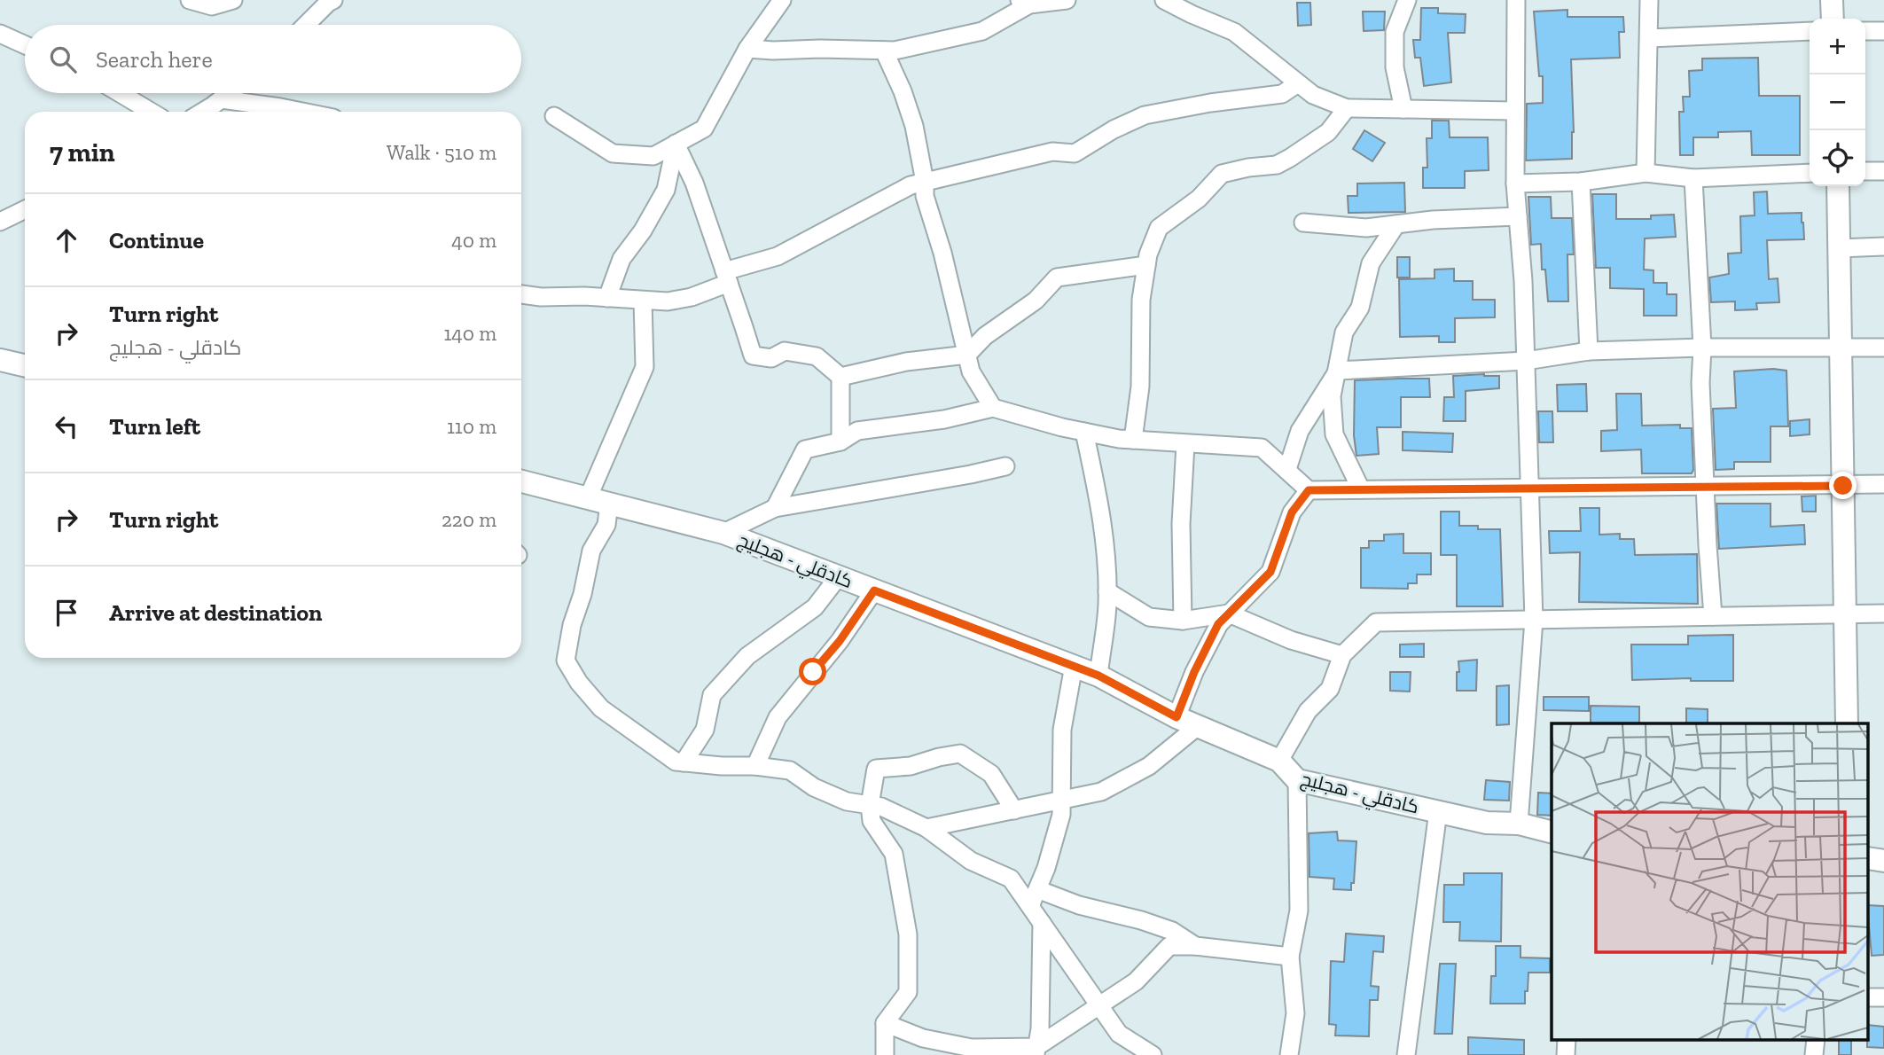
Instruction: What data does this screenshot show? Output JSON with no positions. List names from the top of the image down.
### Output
{
  "streets": {
    "street": ["كادقلي - هجليج"]
  },
  "page": {
    "map_buttons": ["+", "−"],
    "search": "Search here",
    "heading": ["7 min", "Walk · 510 m"],
    "list": [
      ["Continue", "40 m"],
      ["Turn right", "كادقلي - هجليج", "140 m"],
      ["Turn left", "110 m"],
      ["Turn right", "220 m"],
      "Arrive at destination"
    ]
  }
}
